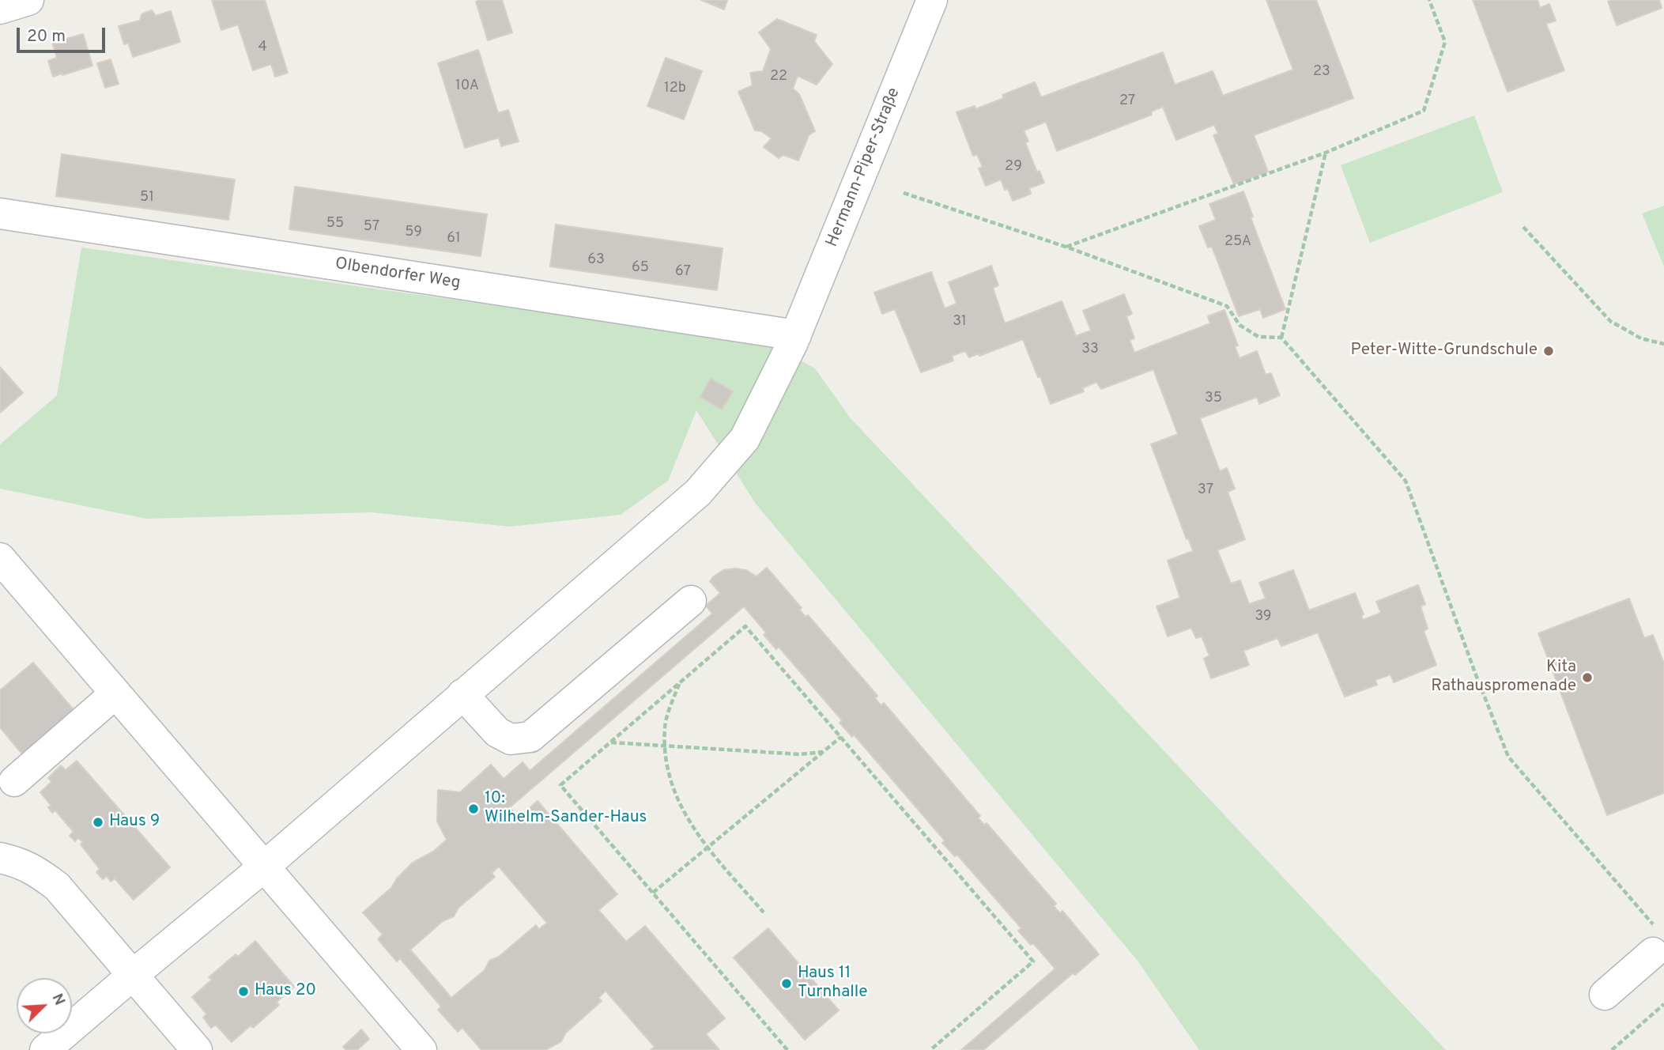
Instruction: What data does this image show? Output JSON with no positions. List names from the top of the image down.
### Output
{
  "streets": {
    "street": ["Hermann-Piper-Straße", "Olbendorfer Weg"]
  },
  "crossings": [
    ["Hermann-Piper-Straße", "Olbendorfer Weg"]
  ],
  "places": [
    "Peter-Witte-Grundschule",
    "Kita Rathauspromenade",
    "10: Wilhelm-Sander-Haus",
    "Haus 9",
    "Haus 11 Turnhalle",
    "Haus 20"
  ],
  "house_numbers": [
    "4",
    "23",
    "22",
    "10A",
    "12b",
    "27",
    "29",
    "51",
    "55",
    "57",
    "59",
    "61",
    "25A",
    "63",
    "65",
    "67",
    "31",
    "33",
    "35",
    "37",
    "39"
  ],
  "scale_bar": "20 m",
  "north": "top right"
}
